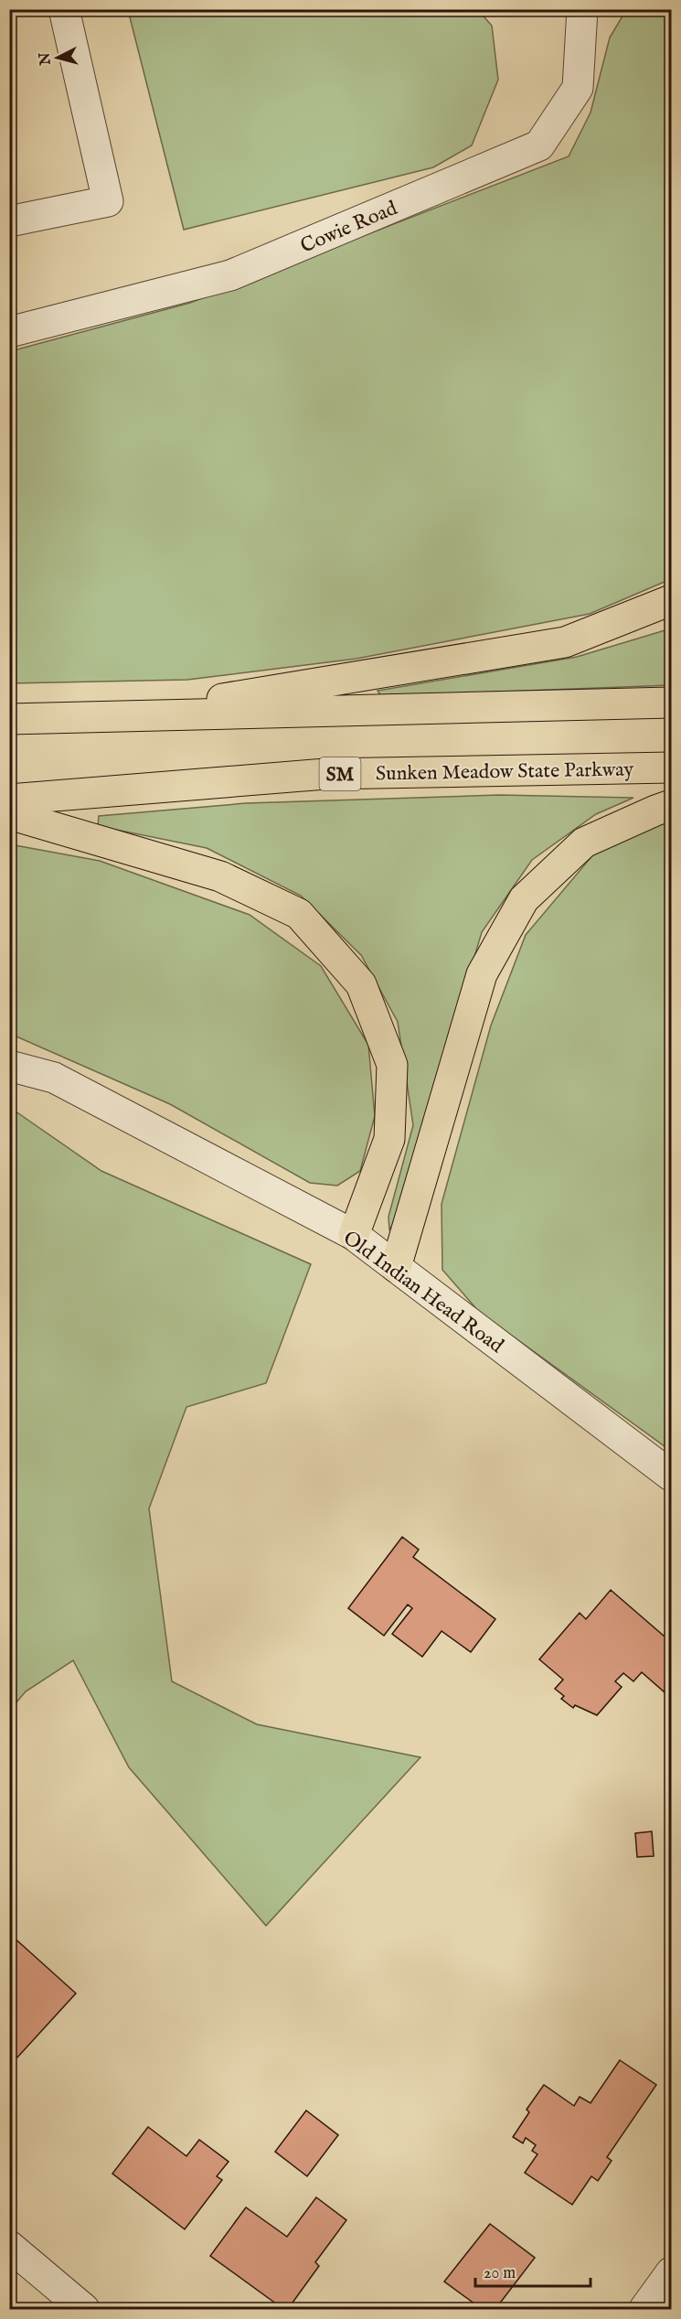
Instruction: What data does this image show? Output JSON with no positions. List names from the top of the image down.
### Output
{
  "streets": {
    "highway": ["Sunken Meadow State Parkway", "SM"],
    "street": ["Cowie Road", "Old Indian Head Road"]
  },
  "scale_bar": "20 m",
  "north": "left"
}
